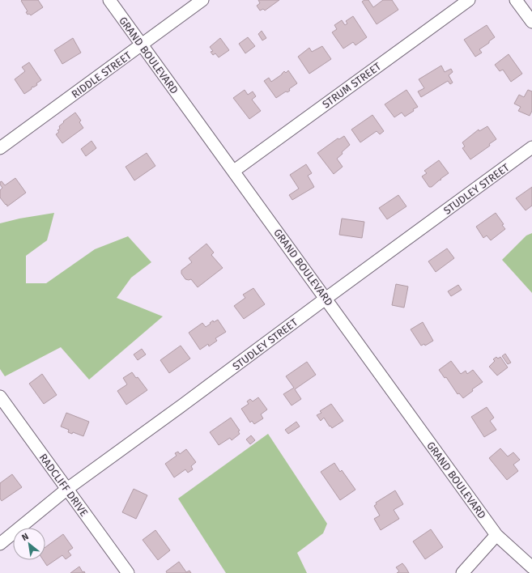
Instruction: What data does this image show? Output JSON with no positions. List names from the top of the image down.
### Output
{
  "streets": {
    "street": [
      "GRAND BOULEVARD",
      "RIDDLE STREET",
      "STRUM STREET",
      "STUDLEY STREET",
      "RADCLIFF DRIVE"
    ]
  },
  "crossings": [
    ["GRAND BOULEVARD", "RIDDLE STREET"],
    ["GRAND BOULEVARD", "STRUM STREET"],
    ["GRAND BOULEVARD", "STUDLEY STREET"],
    ["STUDLEY STREET", "RADCLIFF DRIVE"]
  ],
  "north": "top left"
}
